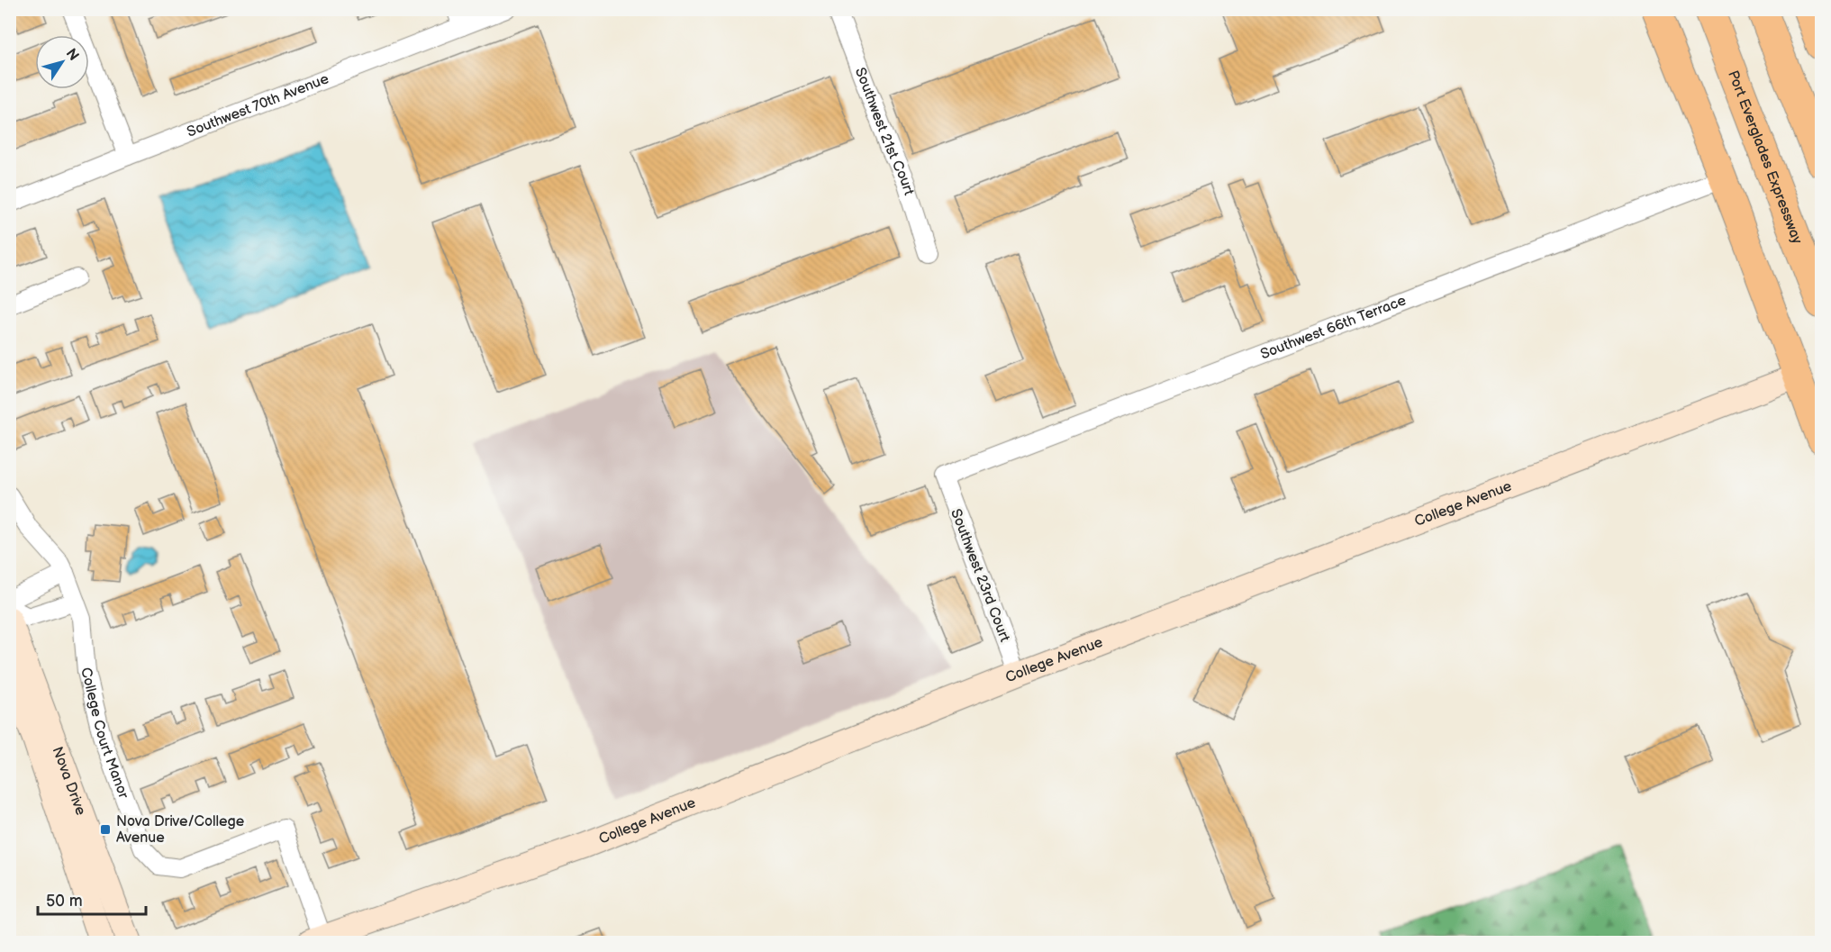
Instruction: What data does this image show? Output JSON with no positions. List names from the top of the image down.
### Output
{
  "streets": {
    "highway": ["Port Everglades Expressway"],
    "street": [
      "Southwest 70th Avenue",
      "Southwest 21st Court",
      "Southwest 66th Terrace",
      "College Avenue",
      "Southwest 23rd Court",
      "College Court Manor",
      "Nova Drive"
    ]
  },
  "crossings": [
    ["Southwest 66th Terrace", "Southwest 23rd Court"],
    ["College Avenue", "Southwest 23rd Court"],
    ["College Avenue", "College Court Manor"]
  ],
  "places": {
    "transit": ["Nova Drive/College Avenue"]
  },
  "scale_bar": "50 m",
  "north": "top right"
}
